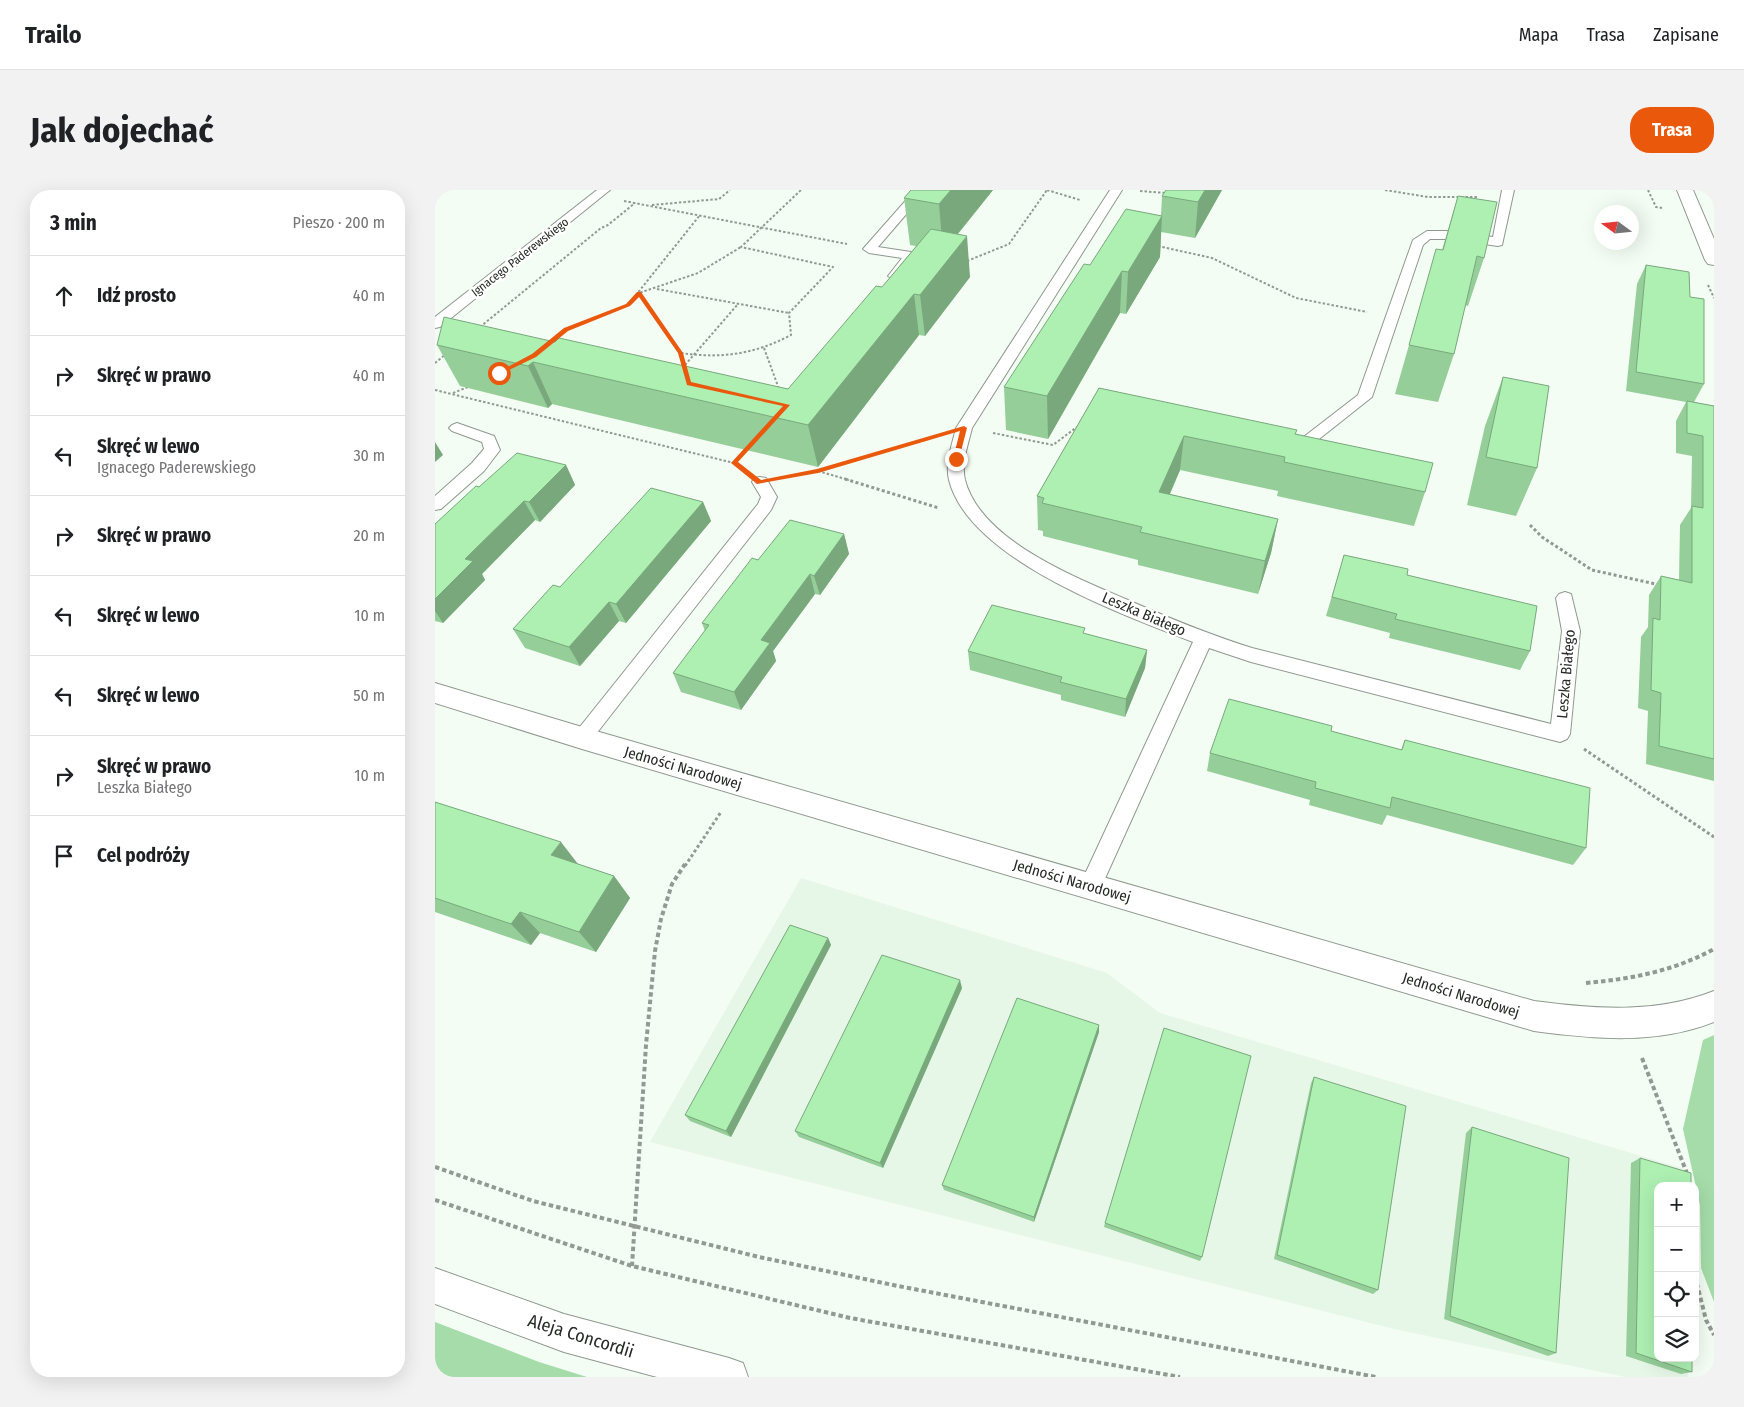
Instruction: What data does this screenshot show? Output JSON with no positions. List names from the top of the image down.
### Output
{
  "streets": {
    "street": ["Jedności Narodowej", "Aleja Concordii"],
    "lane": ["Ignacego Paderewskiego", "Leszka Białego"]
  },
  "north": "left",
  "page": {
    "header": "Trailo",
    "nav": ["Mapa", "Trasa", "Zapisane"],
    "buttons": "Trasa",
    "title": "Jak dojechać",
    "heading": ["3 min", "Pieszo · 200 m"],
    "list": [
      ["Idź prosto", "40 m"],
      ["Skręć w prawo", "40 m"],
      ["Skręć w lewo", "Ignacego Paderewskiego", "30 m"],
      ["Skręć w prawo", "20 m"],
      ["Skręć w lewo", "10 m"],
      ["Skręć w lewo", "50 m"],
      ["Skręć w prawo", "Leszka Białego", "10 m"],
      "Cel podróży"
    ],
    "map_buttons": ["+", "−"]
  }
}
